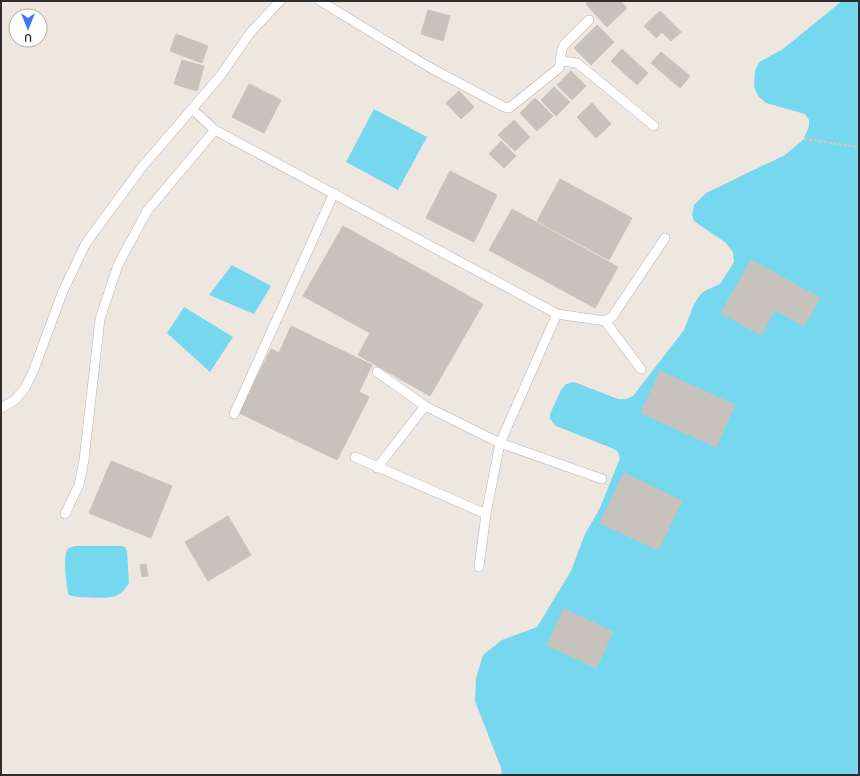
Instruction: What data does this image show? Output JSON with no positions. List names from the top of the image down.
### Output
{
  "north": "bottom"
}
